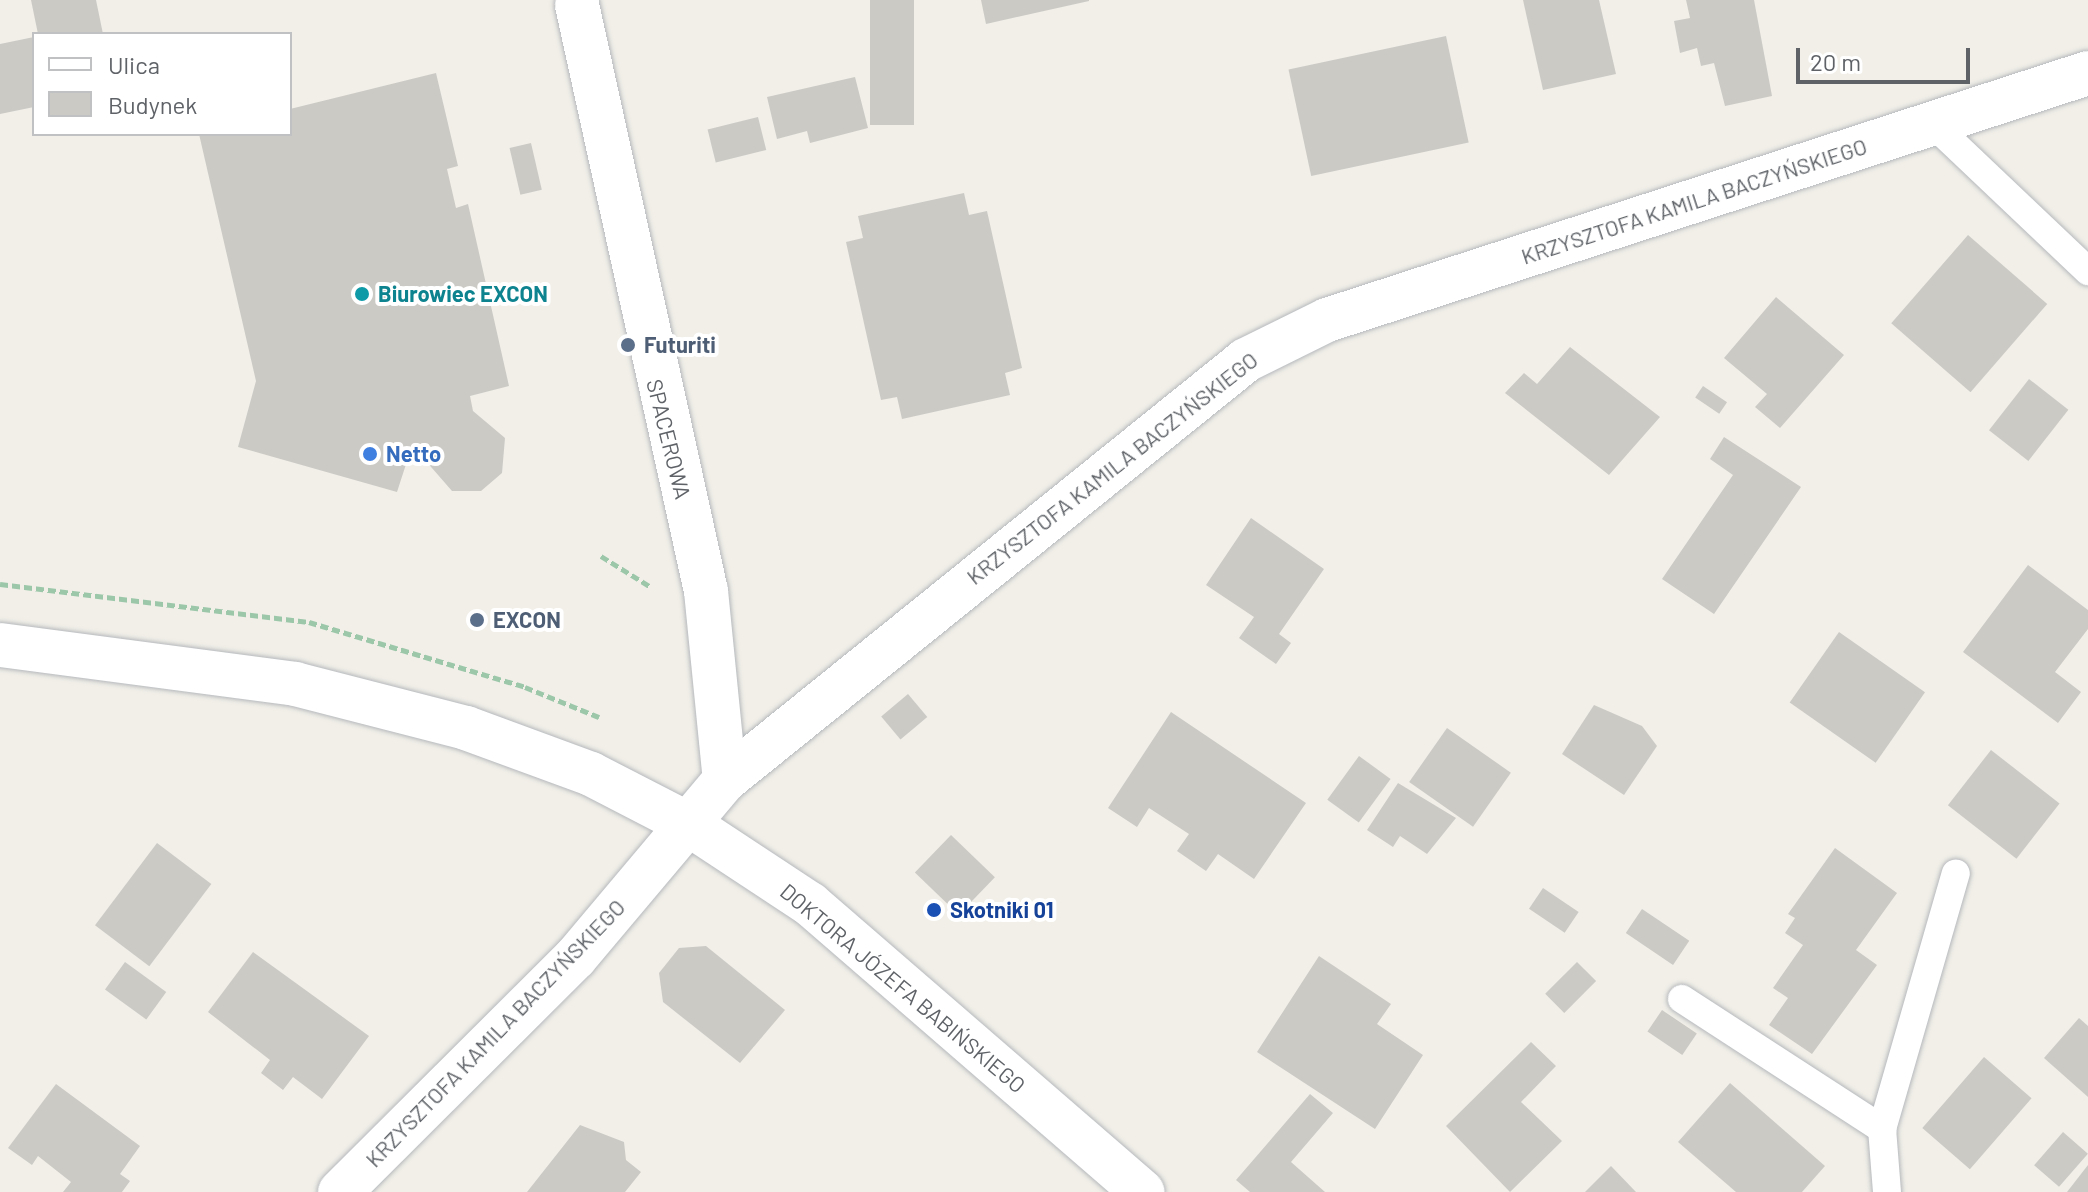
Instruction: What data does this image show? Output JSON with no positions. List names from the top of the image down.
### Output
{
  "streets": {
    "street": ["KRZYSZTOFA KAMILA BACZYŃSKIEGO", "SPACEROWA", "DOKTORA JÓZEFA BABIŃSKIEGO"]
  },
  "crossings": [
    ["KRZYSZTOFA KAMILA BACZYŃSKIEGO", "SPACEROWA"],
    ["KRZYSZTOFA KAMILA BACZYŃSKIEGO", "DOKTORA JÓZEFA BABIŃSKIEGO"]
  ],
  "places": [
    "Biurowiec EXCON",
    "Futuriti",
    "Netto",
    "EXCON",
    "Skotniki 01"
  ],
  "legend": ["Ulica", "Budynek"],
  "scale_bar": "20 m"
}
